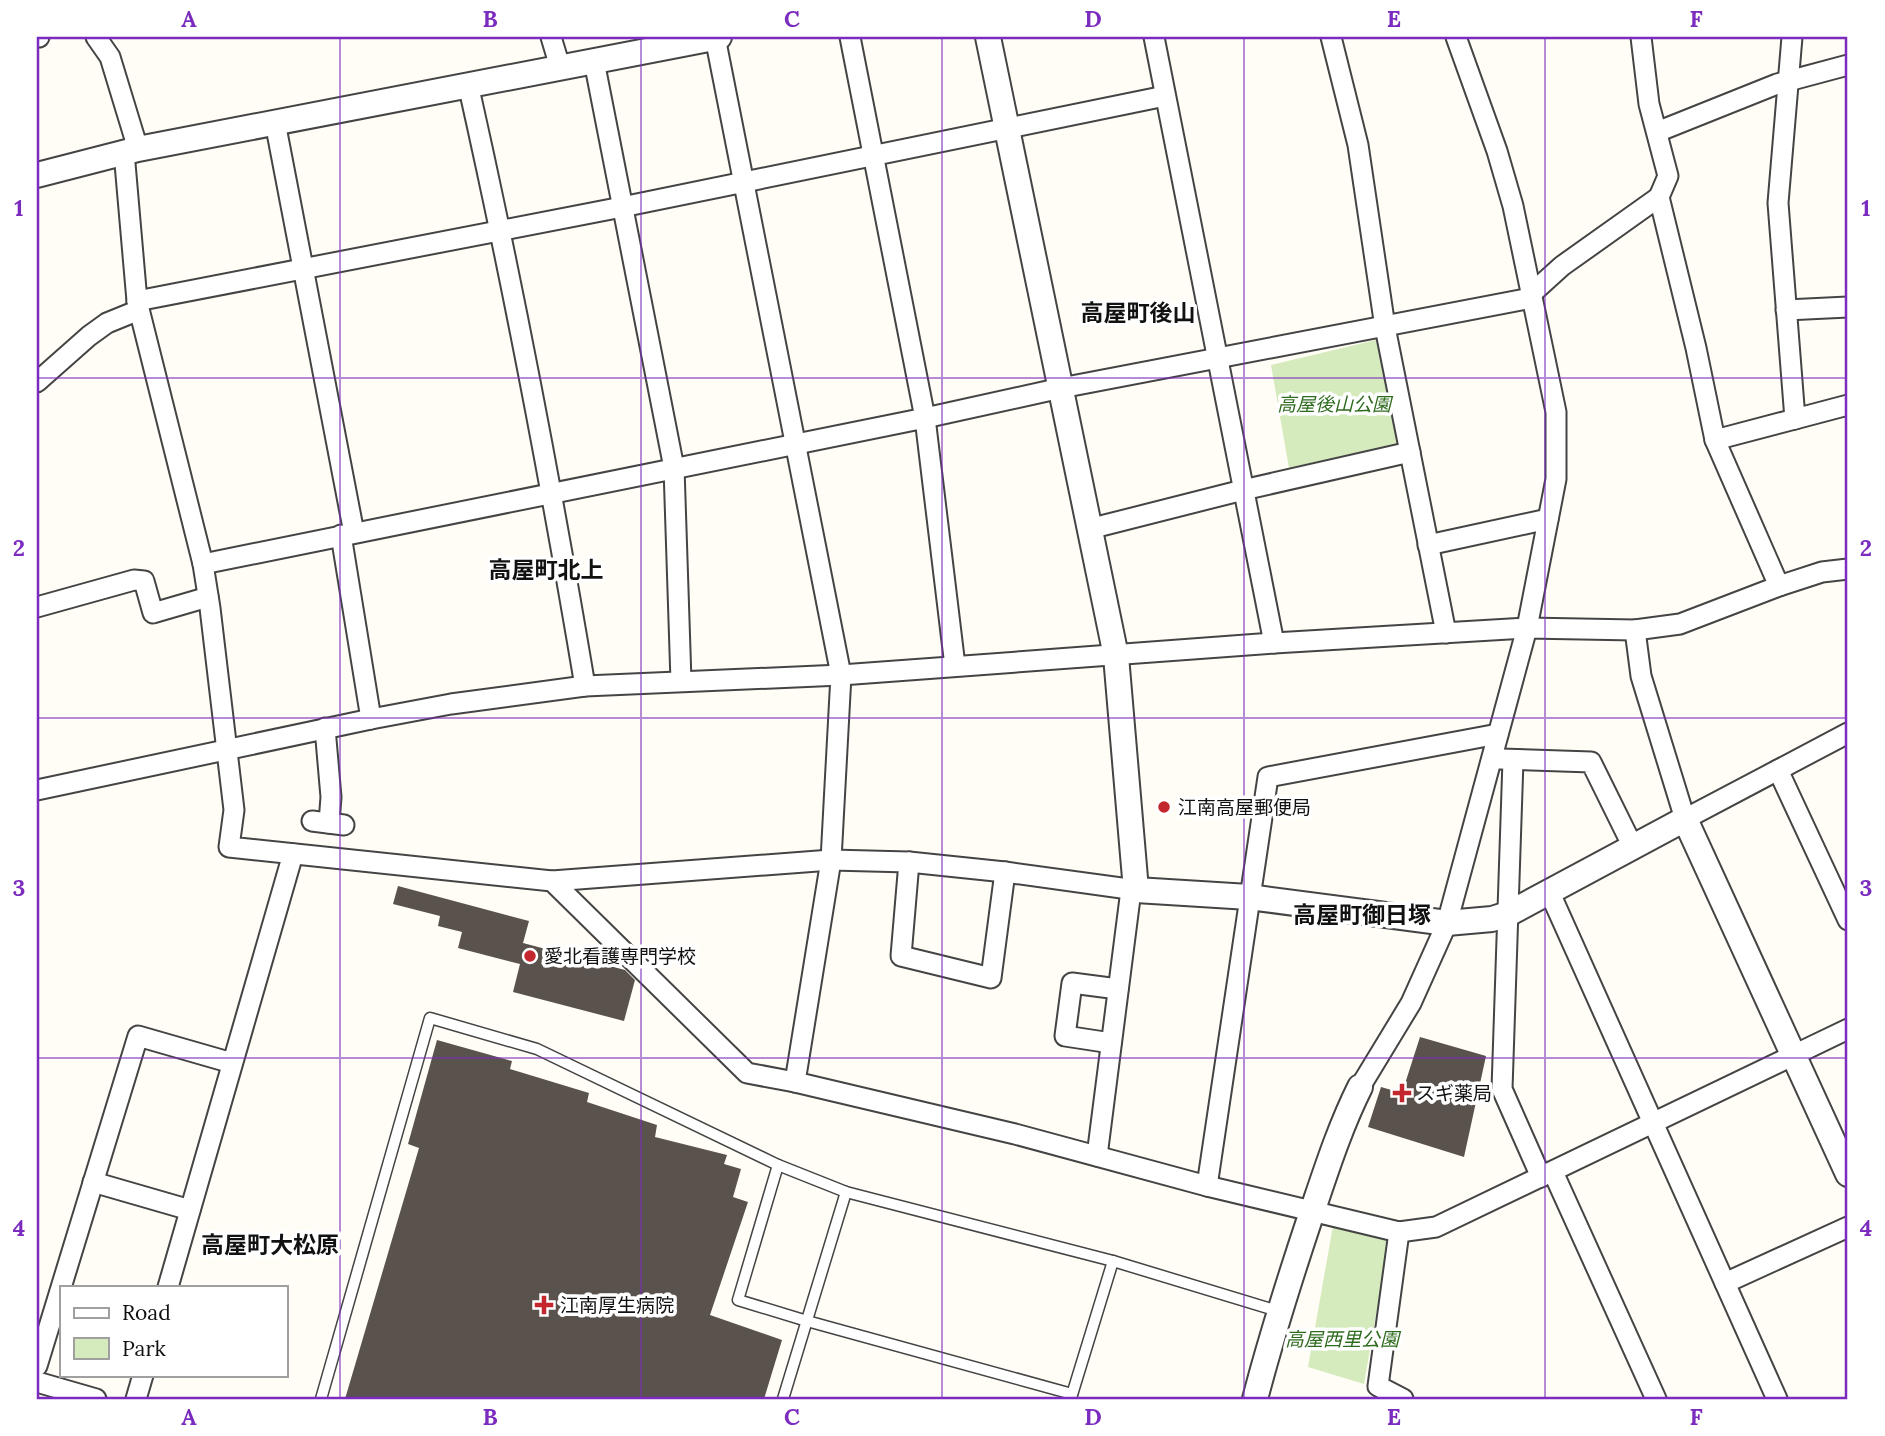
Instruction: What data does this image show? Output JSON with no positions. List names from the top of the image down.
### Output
{
  "districts": [
    "高屋町後山",
    "高屋町北上",
    "高屋町御日塚",
    "高屋町大松原"
  ],
  "parks": ["高屋後山公園", "高屋西里公園"],
  "places": {
    "other": ["江南高屋郵便局", "愛北看護専門学校"],
    "health": ["スギ薬局", "江南厚生病院"]
  },
  "legend": ["Road", "Park"],
  "grid": {
    "columns": [
      "A",
      "B",
      "C",
      "D",
      "E",
      "F"
    ],
    "rows": [
      "1",
      "2",
      "3",
      "4"
    ]
  }
}
